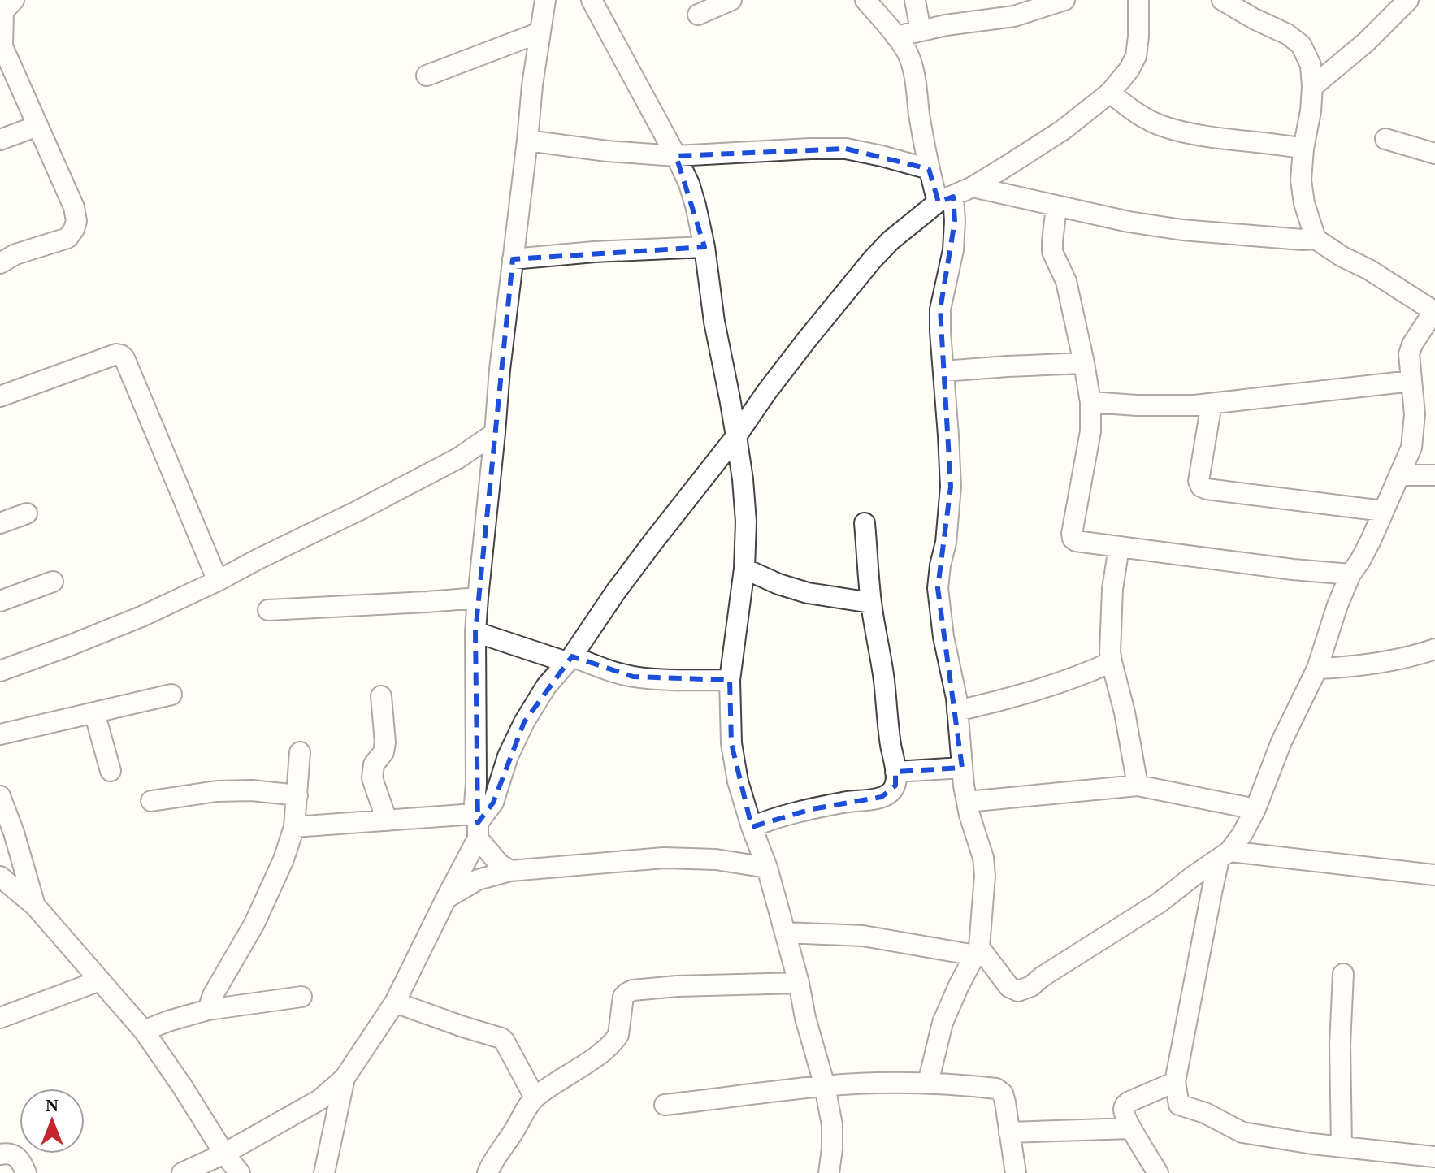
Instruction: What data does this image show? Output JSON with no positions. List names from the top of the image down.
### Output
{
  "north": "top"
}
